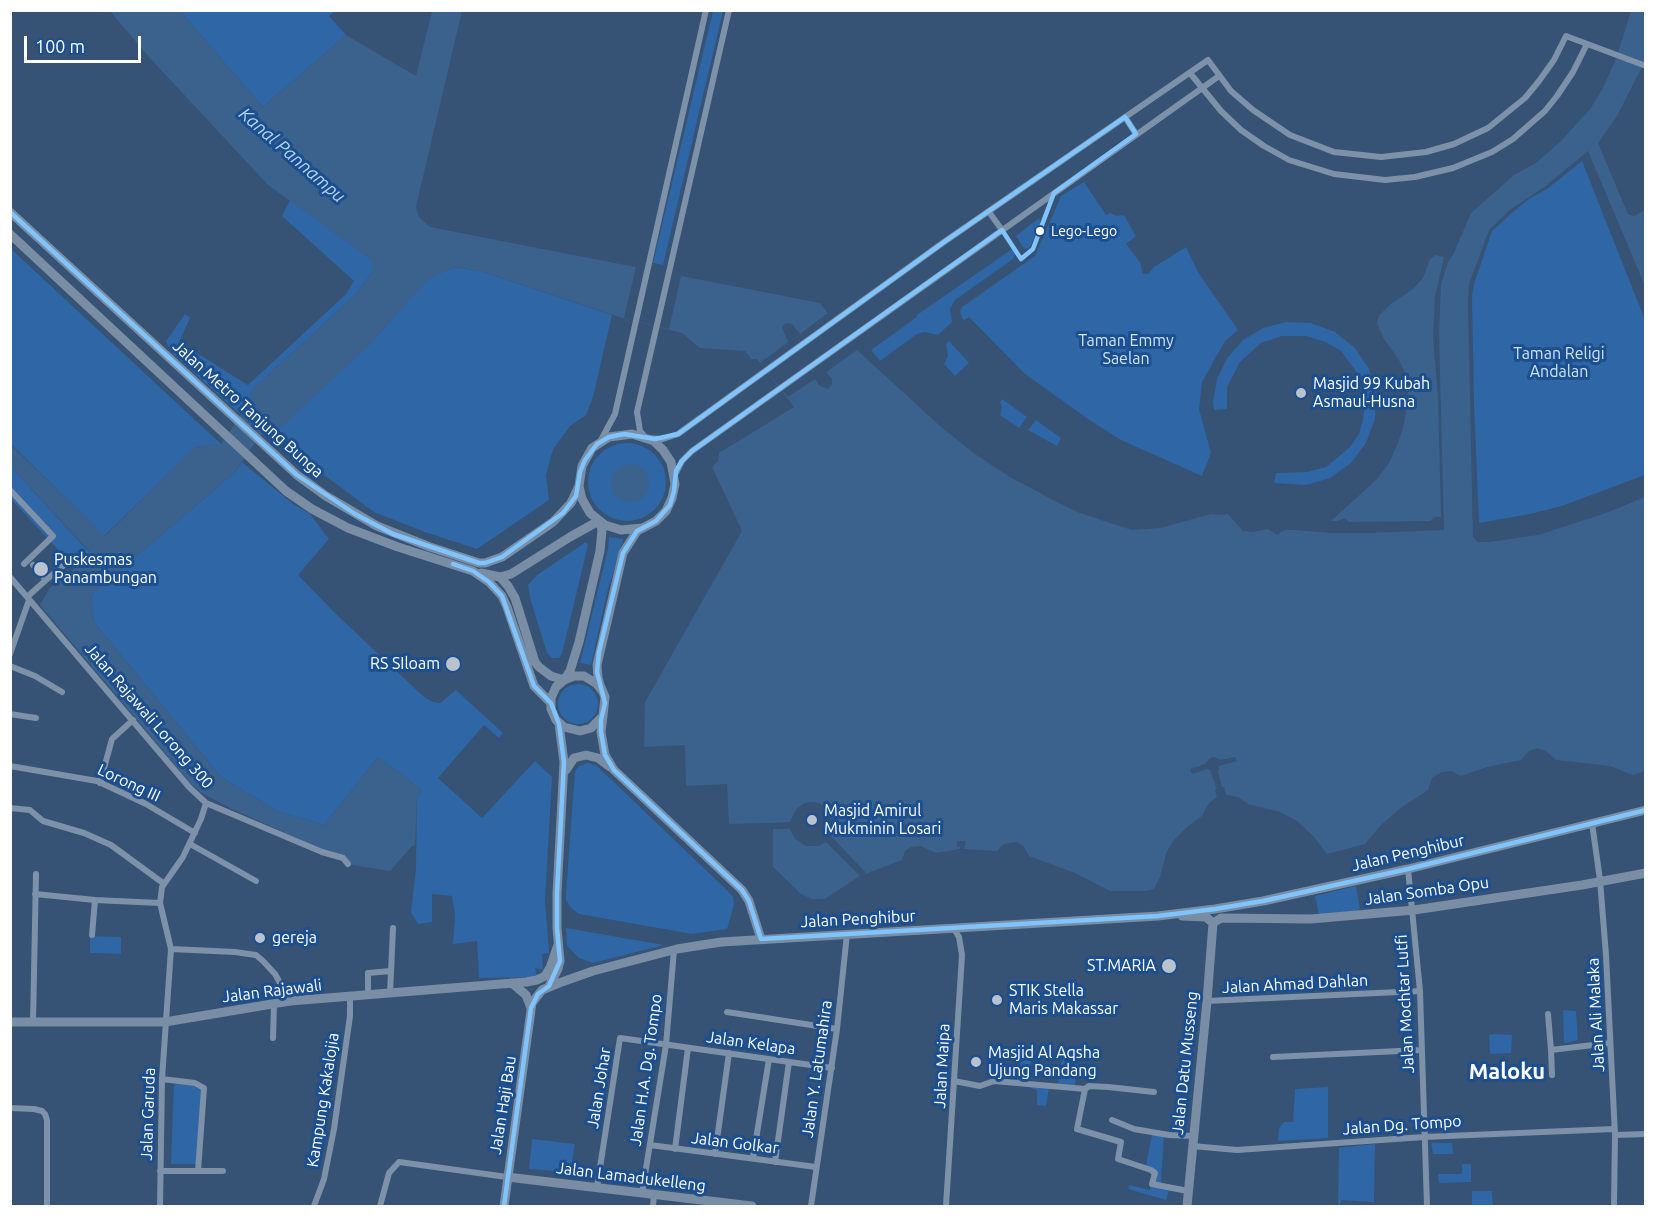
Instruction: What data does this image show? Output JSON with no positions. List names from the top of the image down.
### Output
{
  "streets": {
    "main road": [
      "Jalan Metro Tanjung Bunga",
      "Jalan Penghibur",
      "Jalan Somba Opu",
      "Jalan Rajawali",
      "Jalan Datu Musseng",
      "Jalan Haji Bau",
      "Jalan Lamadukelleng"
    ],
    "street": [
      "Jalan Rajawali Lorong 300",
      "Lorong III",
      "Jalan Ahmad Dahlan",
      "Jalan Mochtar Lutfi",
      "Jalan Ali Malaka",
      "Jalan Kelapa",
      "Jalan Maipa",
      "Jalan Y. Latumahira",
      "Jalan H.A. Dg. Tompo",
      "Jalan Johar",
      "Kampung Kakalojia",
      "Jalan Garuda",
      "Jalan Dg. Tompo",
      "Jalan Golkar"
    ]
  },
  "crossings": [
    ["Jalan Rajawali Lorong 300", "Lorong III"],
    ["Jalan Penghibur", "Jalan Somba Opu"],
    ["Jalan Penghibur", "Jalan Mochtar Lutfi"],
    ["Jalan Penghibur", "Jalan Ali Malaka"],
    ["Jalan Penghibur", "Jalan Datu Musseng"],
    ["Jalan Penghibur", "Jalan Maipa"],
    ["Jalan Penghibur", "Jalan Y. Latumahira"],
    ["Jalan Penghibur", "Jalan H.A. Dg. Tompo"],
    ["Jalan Somba Opu", "Jalan Mochtar Lutfi"],
    ["Jalan Somba Opu", "Jalan Ali Malaka"],
    ["Jalan Somba Opu", "Jalan Datu Musseng"],
    ["Jalan Ahmad Dahlan", "Jalan Mochtar Lutfi"],
    ["Jalan Ahmad Dahlan", "Jalan Datu Musseng"],
    ["Jalan Rajawali", "Kampung Kakalojia"],
    ["Jalan Rajawali", "Jalan Garuda"],
    ["Jalan Mochtar Lutfi", "Jalan Dg. Tompo"],
    ["Jalan Ali Malaka", "Jalan Dg. Tompo"],
    ["Jalan Kelapa", "Jalan Y. Latumahira"],
    ["Jalan Kelapa", "Jalan H.A. Dg. Tompo"],
    ["Jalan Kelapa", "Jalan Johar"],
    ["Jalan Datu Musseng", "Jalan Dg. Tompo"],
    ["Jalan Y. Latumahira", "Jalan Golkar"],
    ["Jalan H.A. Dg. Tompo", "Jalan Johar"],
    ["Jalan H.A. Dg. Tompo", "Jalan Golkar"],
    ["Jalan H.A. Dg. Tompo", "Jalan Lamadukelleng"],
    ["Jalan Johar", "Jalan Lamadukelleng"],
    ["Jalan Haji Bau", "Jalan Lamadukelleng"]
  ],
  "districts": ["Maloku"],
  "water": ["Kanal Pannampu"],
  "parks": ["Taman Emmy Saelan", "Taman Religi Andalan"],
  "places": [
    "Lego-Lego",
    "Masjid 99 Kubah Asmaul-Husna",
    "Puskesmas Panambungan",
    "RS SIloam",
    "Masjid Amirul Mukminin Losari",
    "gereja",
    "ST.MARIA",
    "STIK Stella Maris Makassar",
    "Masjid Al Aqsha Ujung Pandang"
  ],
  "scale_bar": "100 m"
}
